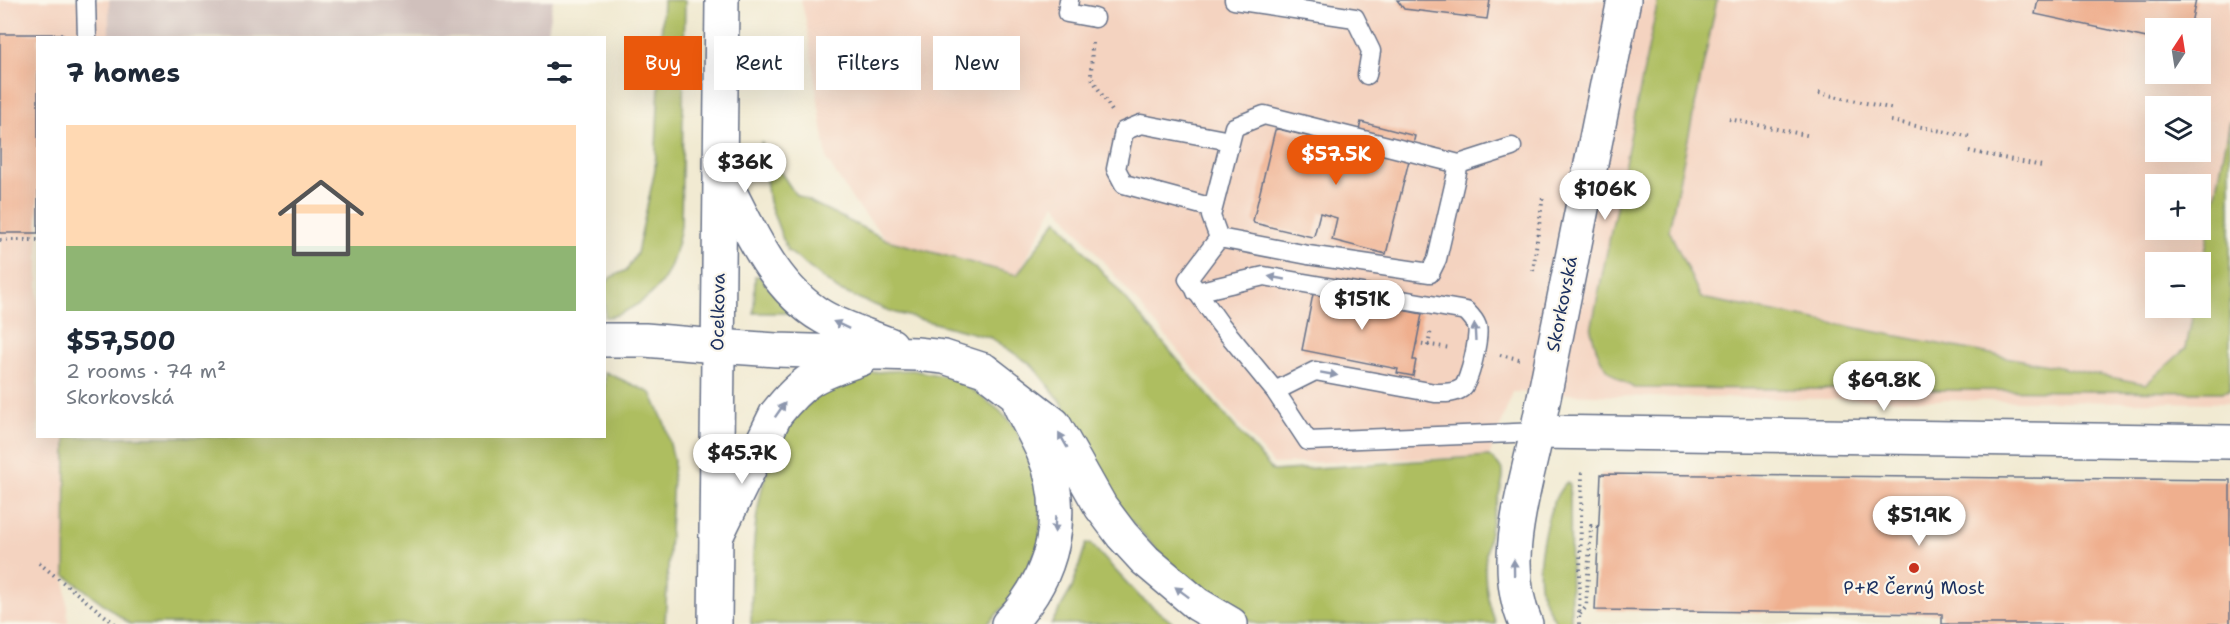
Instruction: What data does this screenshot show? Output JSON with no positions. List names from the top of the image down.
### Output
{
  "streets": {
    "street": ["Skorkovská", "Ocelkova"]
  },
  "places": ["P+R Černý Most"],
  "north": "top",
  "page": {
    "map_buttons": ["+", "−"],
    "chip": [
      "Buy",
      "Rent",
      "Filters",
      "New"
    ],
    "heading": "7 homes",
    "list": [
      {
        "name": "$57,500",
        "note": "2 rooms · 74 m² · Skorkovská"
      }
    ],
    "price": [
      "$57.5K",
      "$36K",
      "$106K",
      "$151K",
      "$69.8K",
      "$45.7K",
      "$51.9K"
    ]
  }
}
